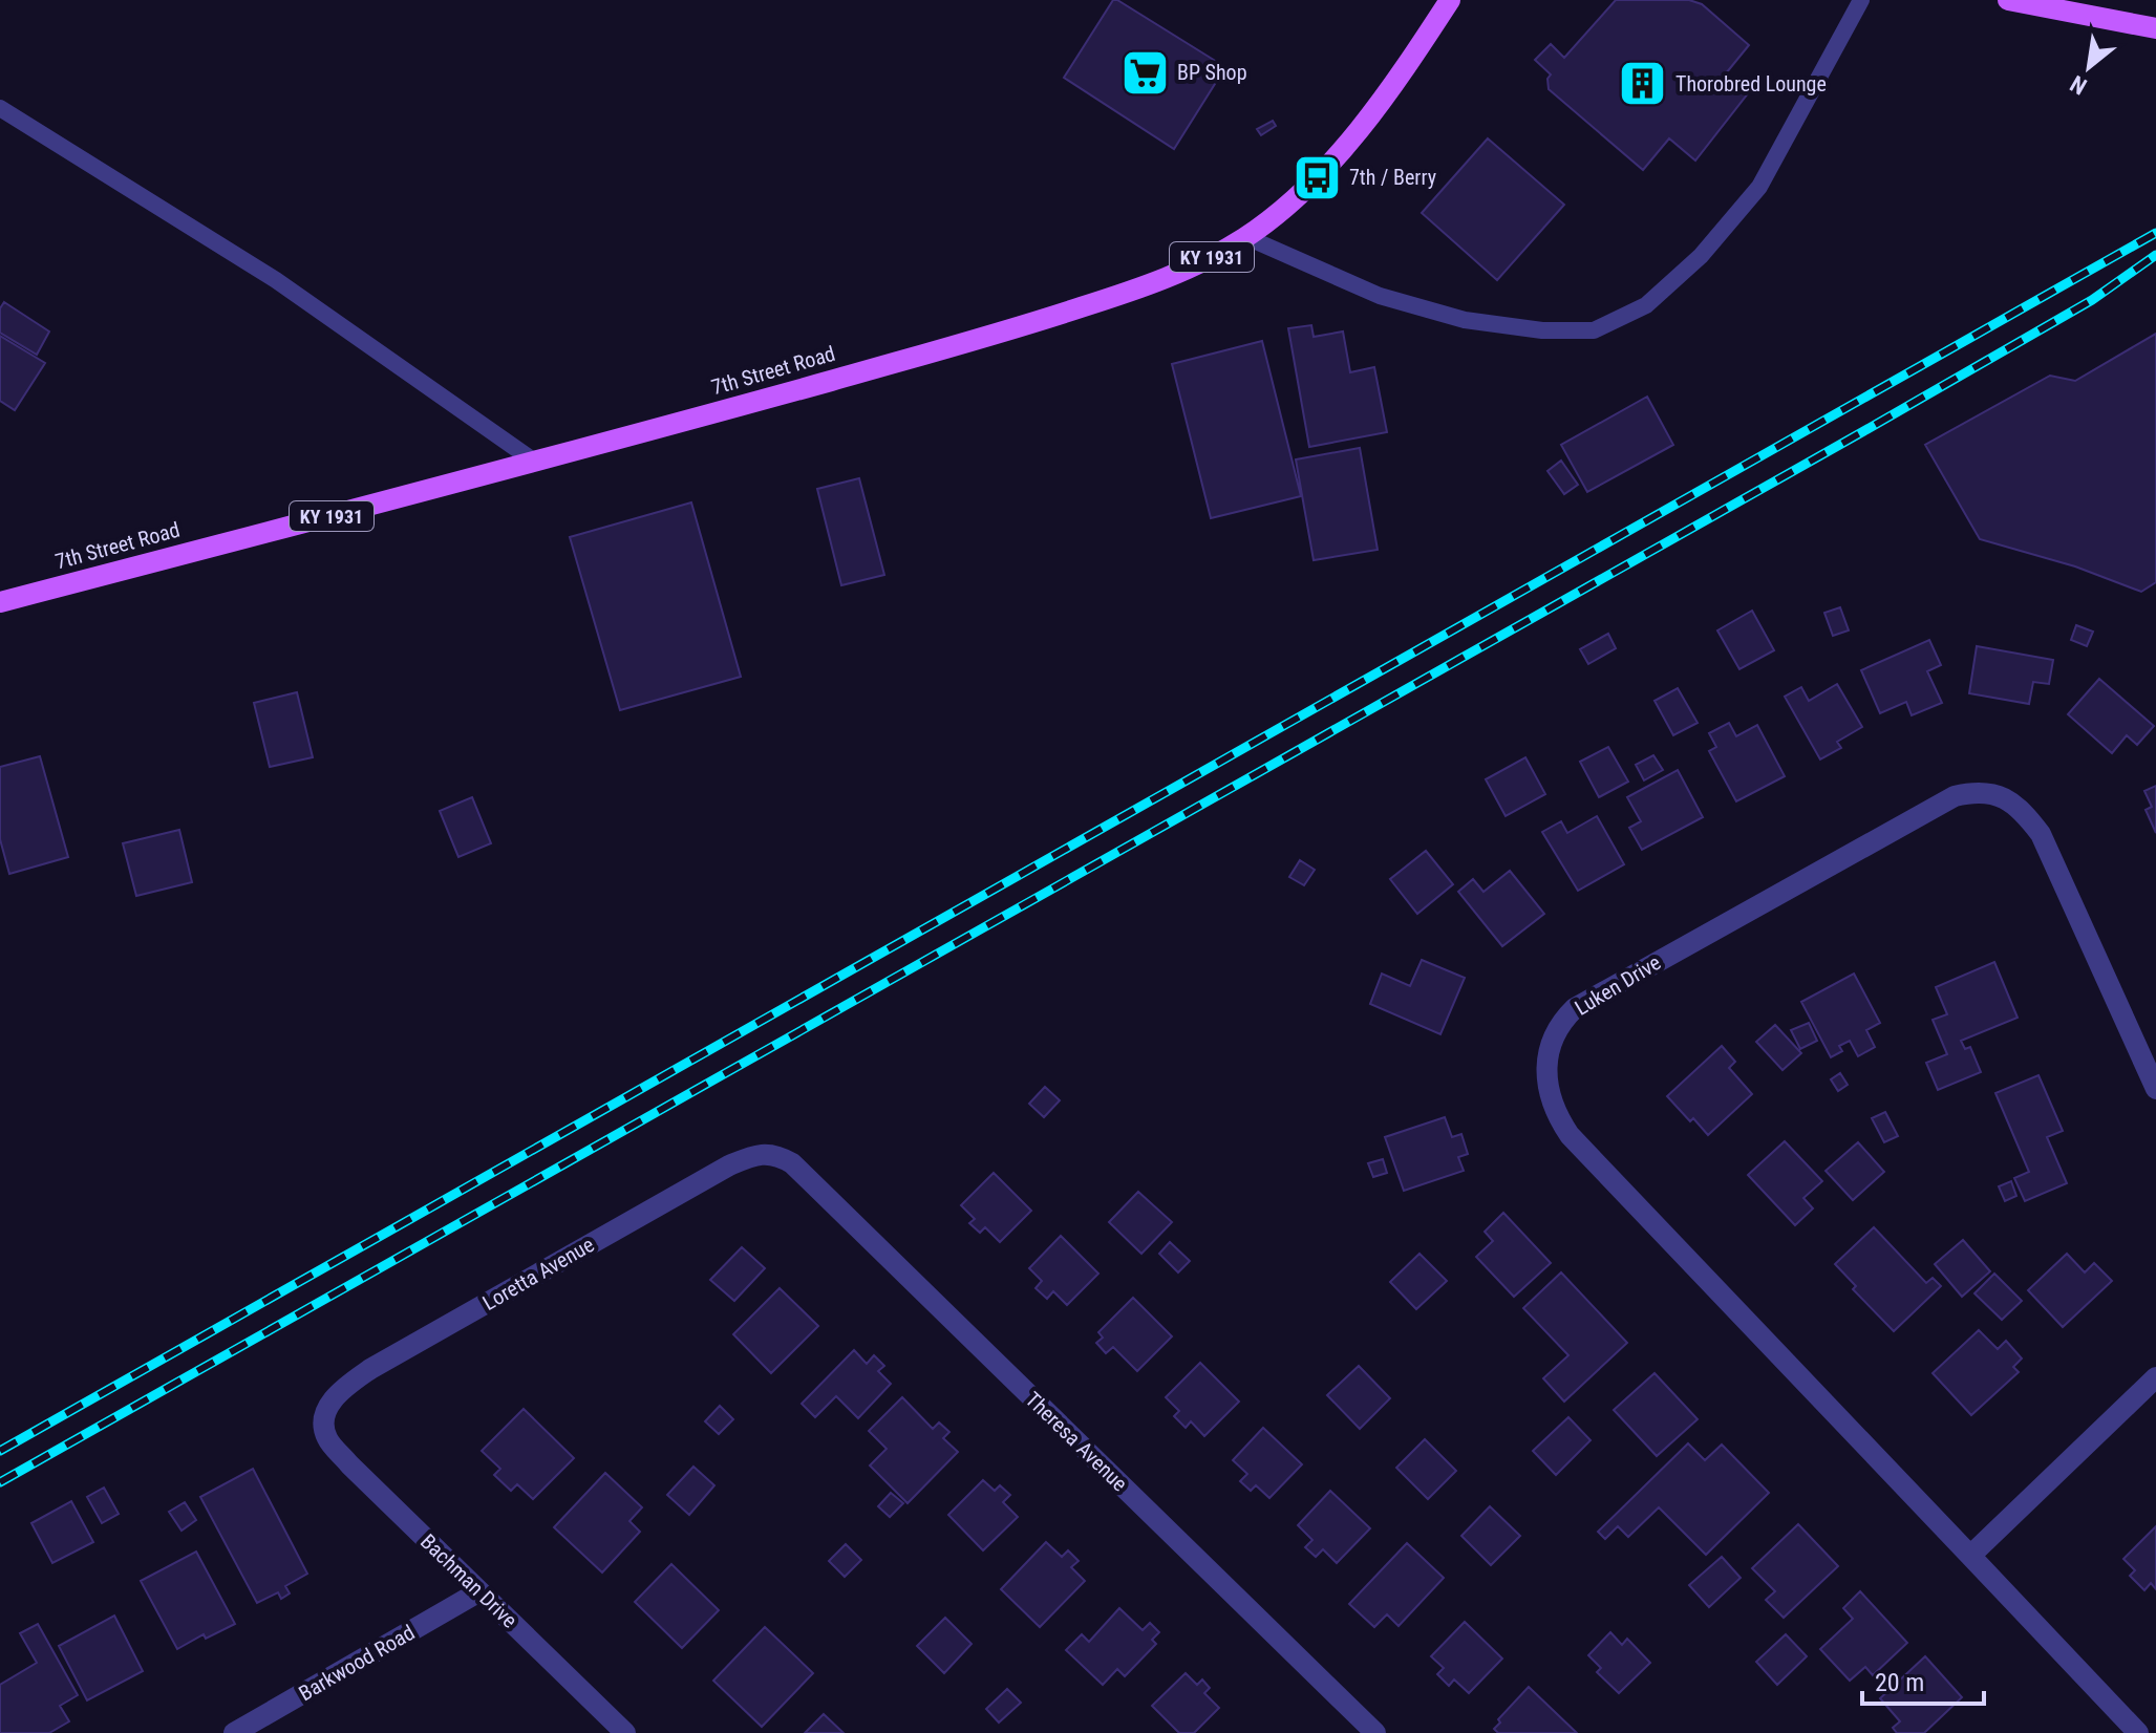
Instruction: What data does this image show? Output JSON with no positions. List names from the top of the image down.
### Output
{
  "streets": {
    "main road": ["KY 1931", "7th Street Road"],
    "street": [
      "Luken Drive",
      "Loretta Avenue",
      "Theresa Avenue",
      "Bachman Drive",
      "Barkwood Road"
    ]
  },
  "crossings": [
    ["Loretta Avenue", "Theresa Avenue"],
    ["Loretta Avenue", "Bachman Drive"],
    ["Bachman Drive", "Barkwood Road"]
  ],
  "places": {
    "supermarket": ["BP Shop"],
    "building": ["Thorobred Lounge"],
    "bus stop": ["7th / Berry"]
  },
  "scale_bar": "20 m",
  "north": "bottom left"
}
